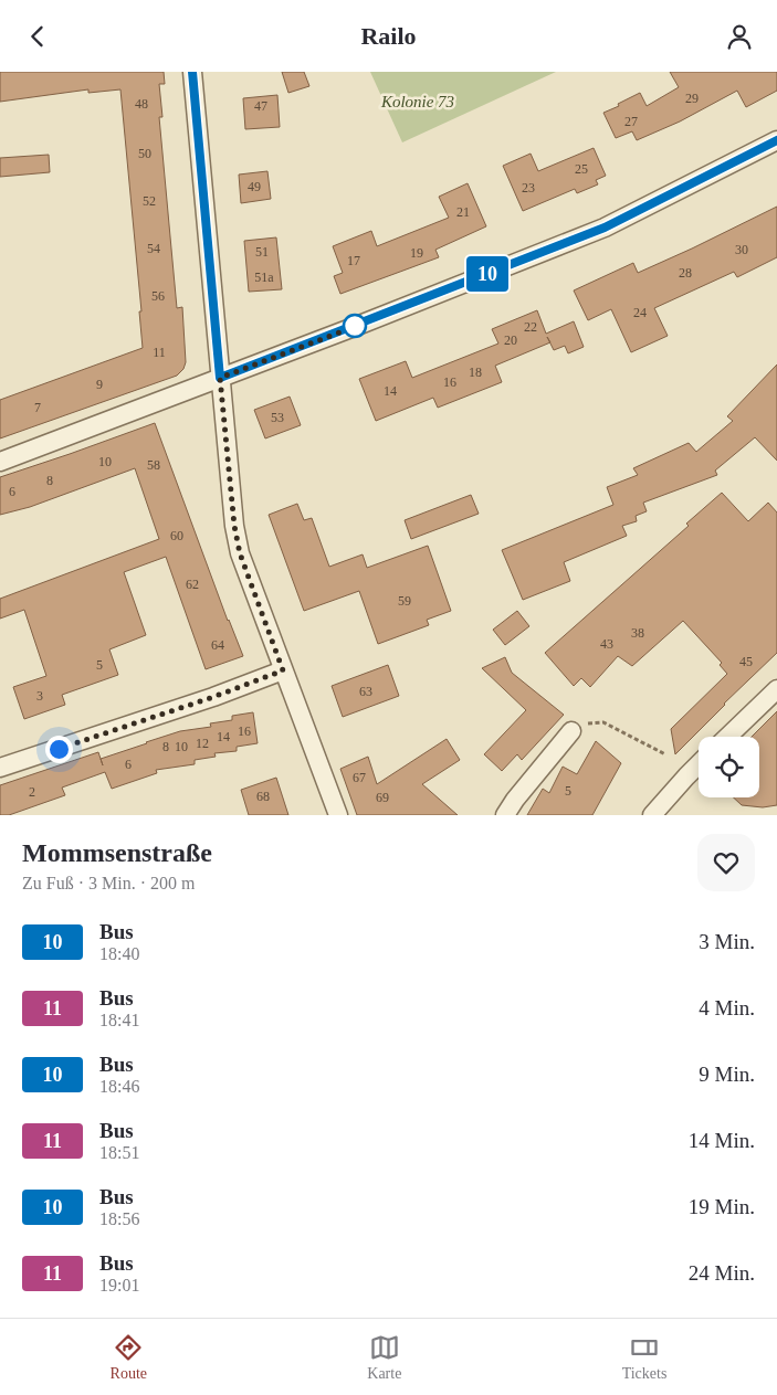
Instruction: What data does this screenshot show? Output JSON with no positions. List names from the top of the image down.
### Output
{
  "parks": ["Kolonie 73"],
  "lines": ["bus line 10"],
  "house_numbers": [
    "29",
    "48",
    "47",
    "27",
    "50",
    "25",
    "49",
    "23",
    "52",
    "21",
    "54",
    "30",
    "51",
    "19",
    "17",
    "28",
    "51a",
    "56",
    "24",
    "22",
    "20",
    "11",
    "18",
    "16",
    "9",
    "14",
    "7",
    "53",
    "10",
    "58",
    "8",
    "6",
    "60",
    "62",
    "59",
    "38",
    "43",
    "64",
    "45",
    "5",
    "63",
    "3",
    "16",
    "14",
    "12",
    "8",
    "10",
    "6",
    "67",
    "5",
    "2",
    "68",
    "69"
  ],
  "page": {
    "header": "Railo",
    "on_map": "10",
    "heading": ["Mommsenstraße", "Zu Fuß · 3 Min. · 200 m"],
    "list": [
      {
        "mark": "10",
        "name": "Bus",
        "note": "18:40",
        "value": "3 Min."
      },
      {
        "mark": "11",
        "name": "Bus",
        "note": "18:41",
        "value": "4 Min."
      },
      {
        "mark": "10",
        "name": "Bus",
        "note": "18:46",
        "value": "9 Min."
      },
      {
        "mark": "11",
        "name": "Bus",
        "note": "18:51",
        "value": "14 Min."
      },
      {
        "mark": "10",
        "name": "Bus",
        "note": "18:56",
        "value": "19 Min."
      },
      {
        "mark": "11",
        "name": "Bus",
        "note": "19:01",
        "value": "24 Min."
      }
    ],
    "tabs": ["Route", "Karte", "Tickets"]
  }
}
